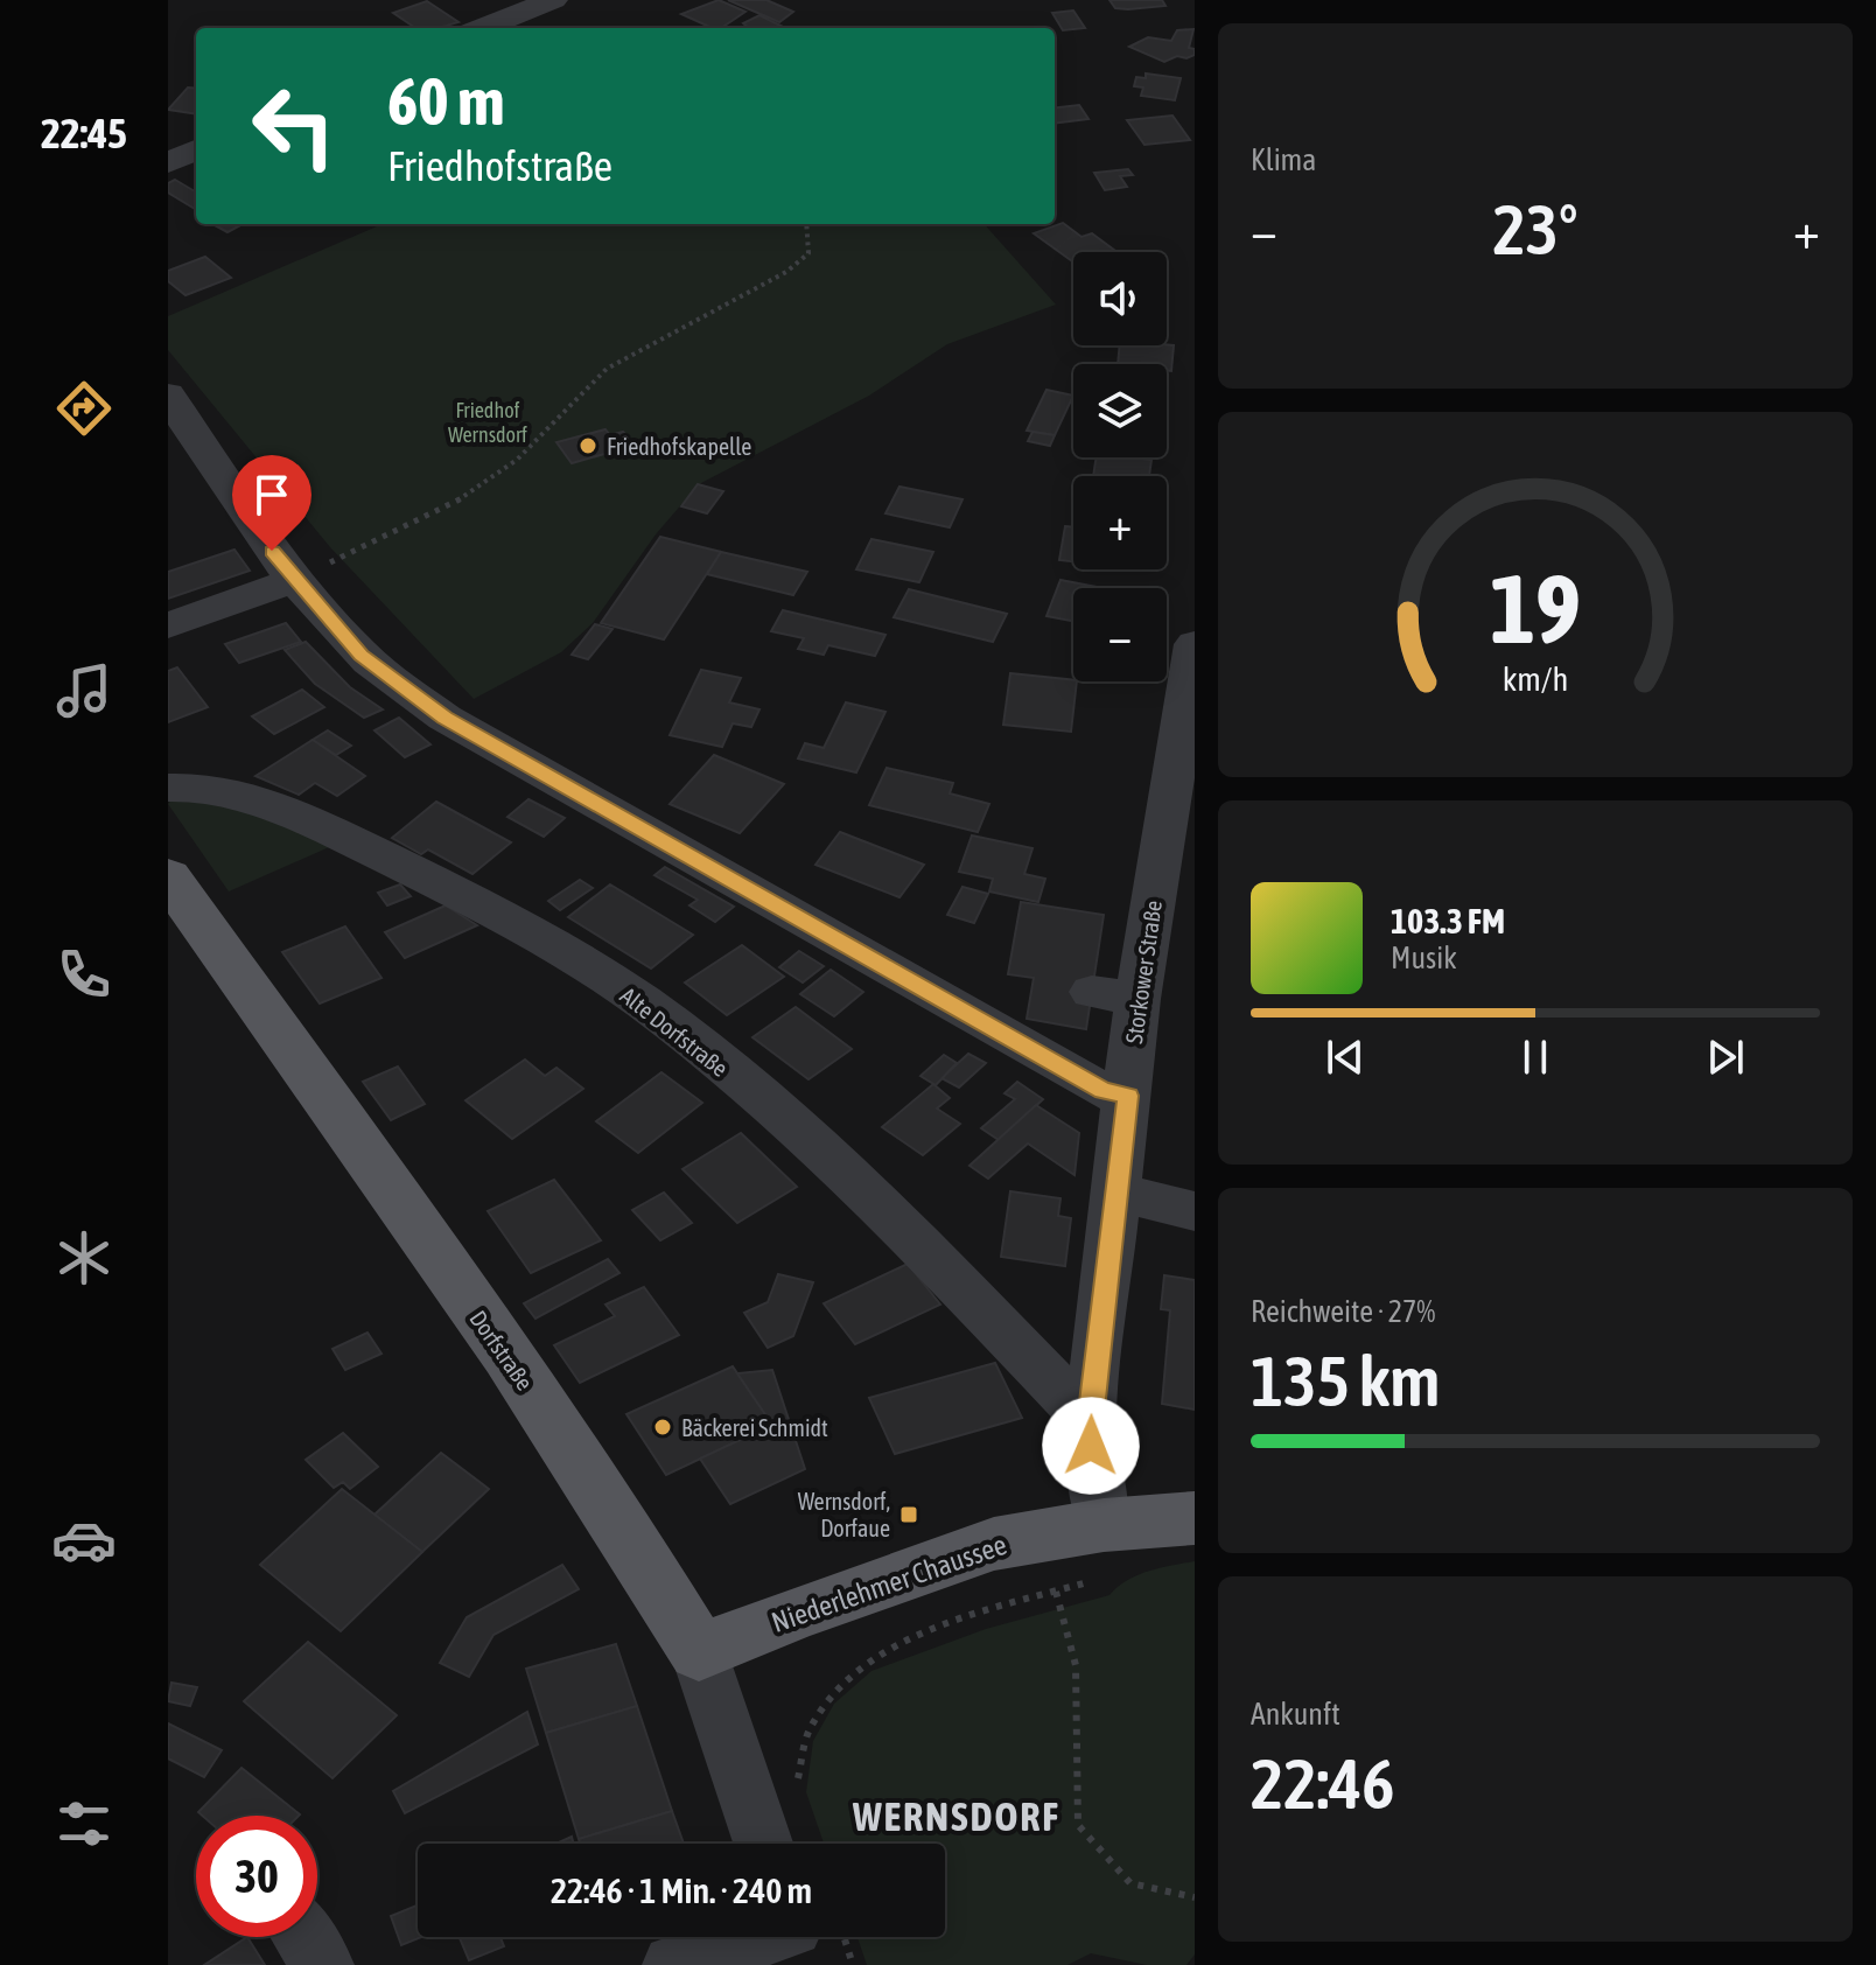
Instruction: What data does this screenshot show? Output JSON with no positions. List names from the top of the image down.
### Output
{
  "streets": {
    "main road": ["Dorfstraße", "Niederlehmer Chaussee"],
    "street": ["Storkower Straße", "Alte Dorfstraße"]
  },
  "crossings": [
    ["Storkower Straße", "Alte Dorfstraße"],
    ["Storkower Straße", "Niederlehmer Chaussee"],
    ["Dorfstraße", "Niederlehmer Chaussee"]
  ],
  "districts": ["WERNSDORF"],
  "parks": ["Friedhof Wernsdorf"],
  "places": {
    "other": ["Friedhofskapelle", "Bäckerei Schmidt"],
    "transit": ["Wernsdorf, Dorfaue"]
  },
  "page": {
    "tabs": "22:45",
    "tile": [
      "Klima",
      ["Reichweite · 27%", "135 km"],
      ["Ankunft", "22:46"]
    ],
    "turn": ["60 m", "Friedhofstraße"],
    "heat": ["−", "23°", "+"],
    "map_buttons": ["+", "−"],
    "song": ["103.3 FM", "Musik"],
    "limit": "30",
    "trip": "22:46 · 1 Min. · 240 m",
    "gauge": ["19", "km/h"]
  }
}
